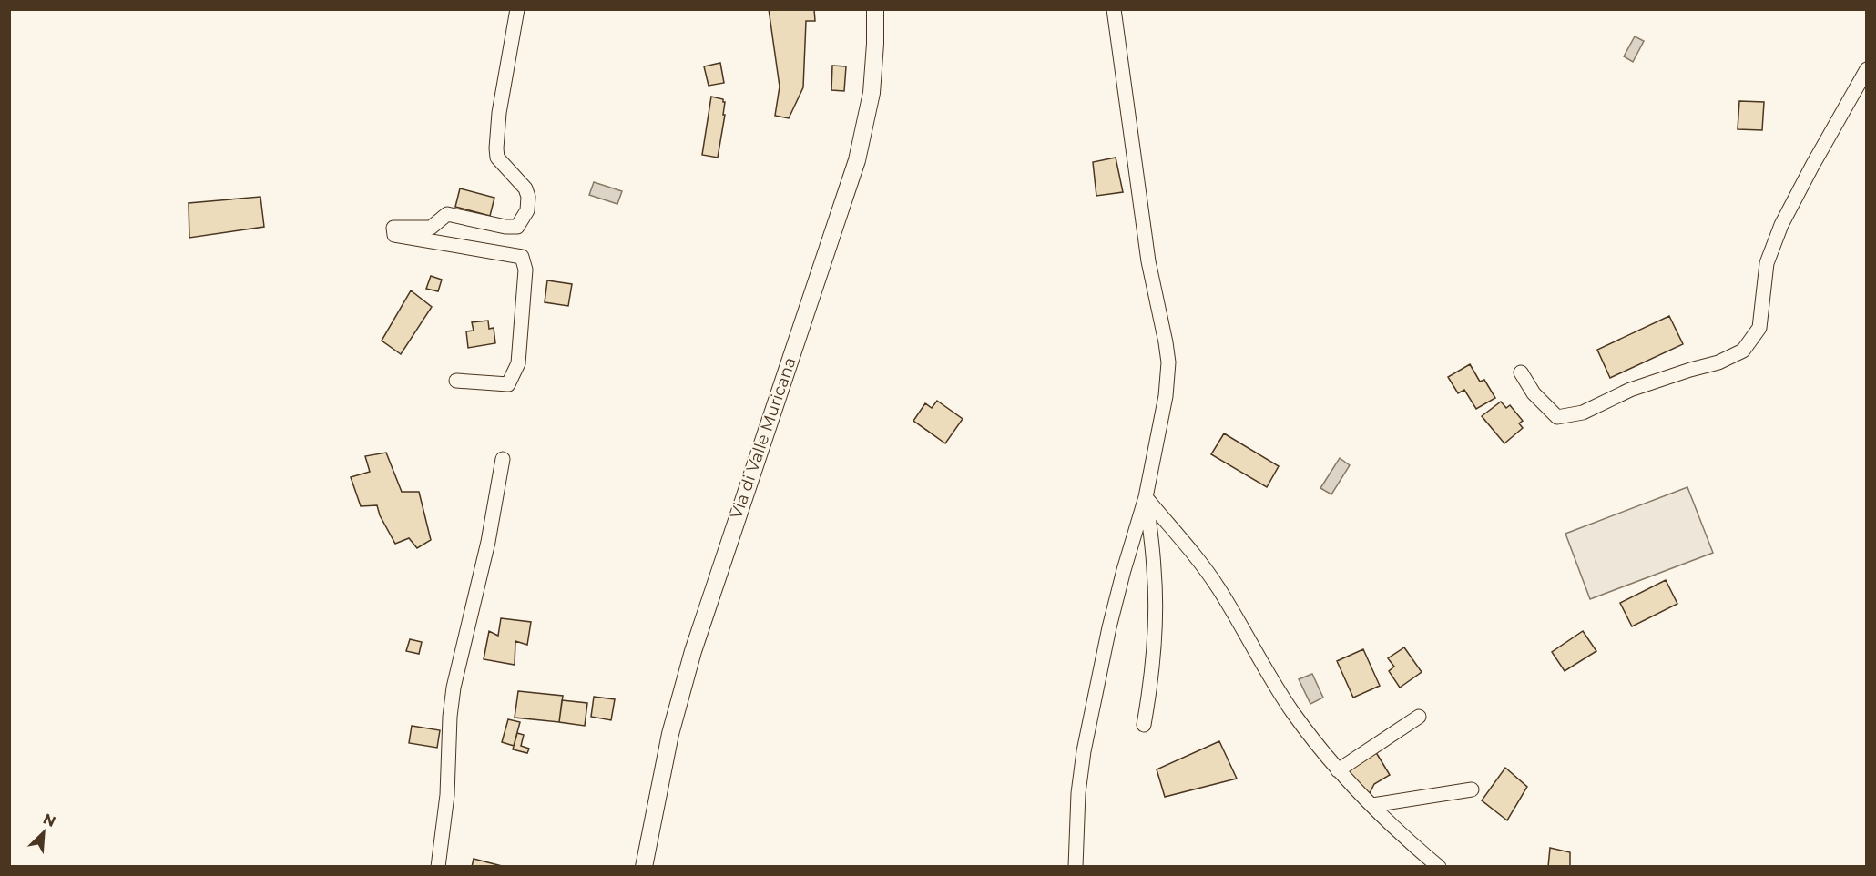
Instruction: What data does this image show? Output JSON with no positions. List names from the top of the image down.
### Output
{
  "streets": {
    "street": ["Via di Valle Muricana"]
  },
  "north": "top right"
}
